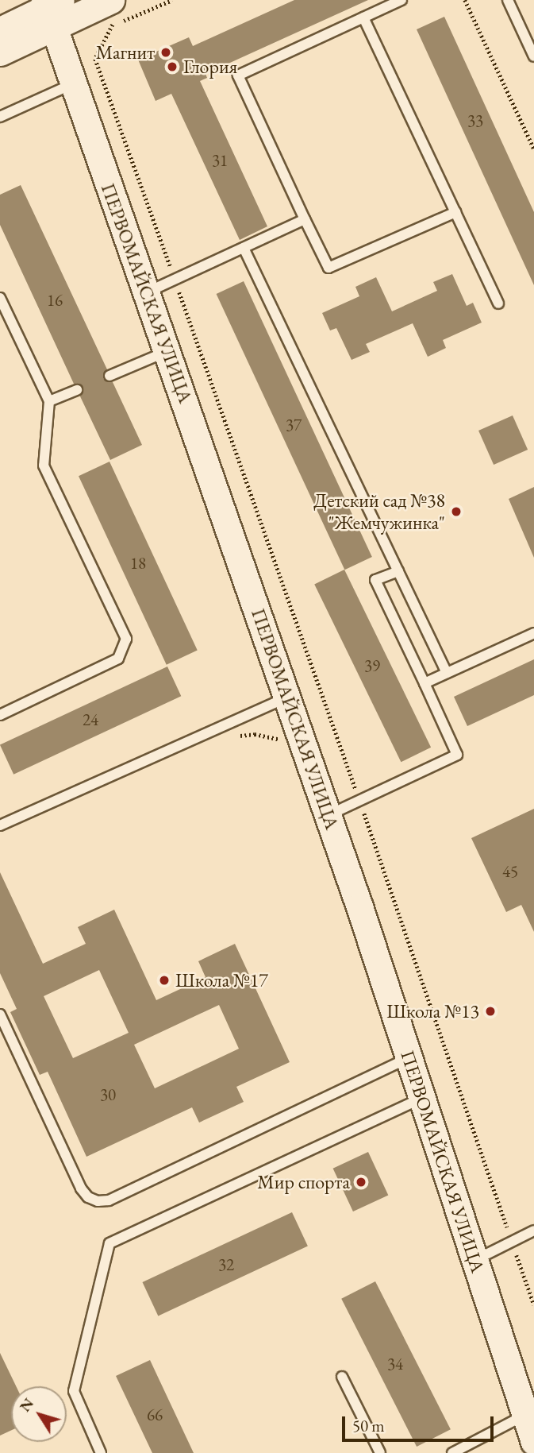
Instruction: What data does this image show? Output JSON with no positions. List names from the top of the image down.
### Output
{
  "streets": {
    "street": ["ПЕРВОМАЙСКАЯ УЛИЦА"]
  },
  "places": [
    "Магнит",
    "Глория",
    "Детский сад №38 \"Жемчужинка\"",
    "Школа №17",
    "Школа №13",
    "Мир спорта"
  ],
  "house_numbers": [
    "33",
    "31",
    "16",
    "37",
    "18",
    "39",
    "24",
    "45",
    "30",
    "32",
    "34",
    "66"
  ],
  "scale_bar": "50 m",
  "north": "top left"
}
